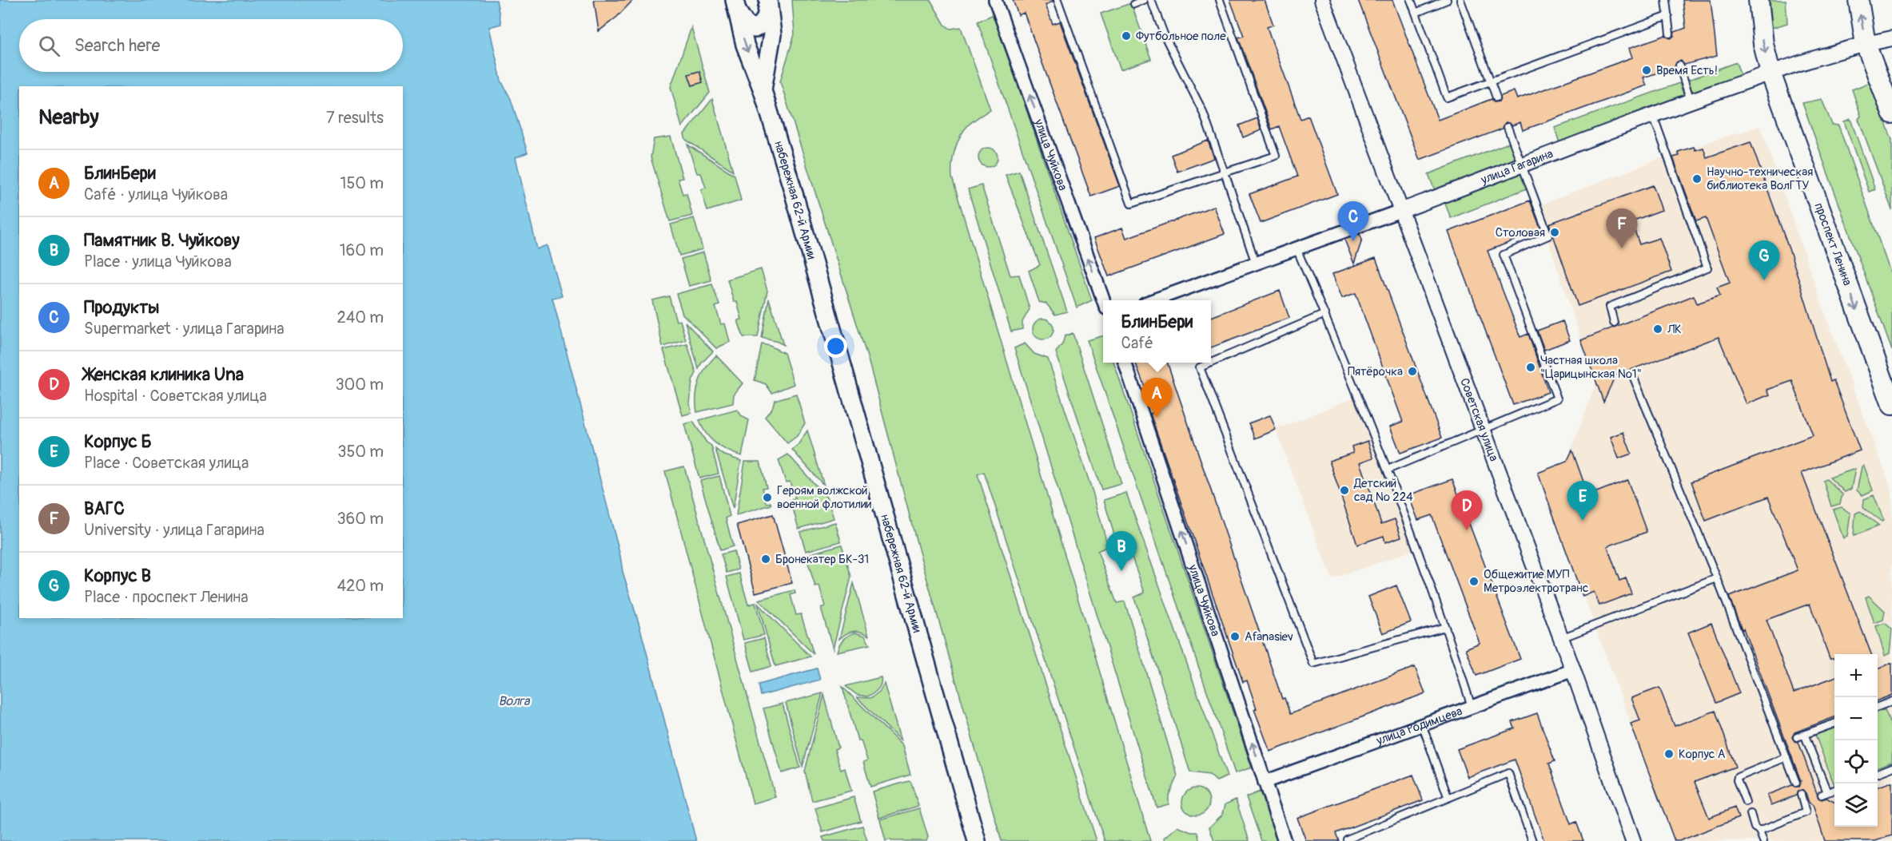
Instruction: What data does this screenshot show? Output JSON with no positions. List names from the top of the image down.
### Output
{
  "streets": {
    "main road": ["набережная 62-й Армии", "проспект Ленина"],
    "street": [
      "улица Чуйкова",
      "улица Гагарина",
      "Советская улица",
      "улица Родимцева"
    ]
  },
  "crossings": [
    ["улица Чуйкова", "улица Родимцева"],
    ["улица Гагарина", "проспект Ленина"],
    ["улица Гагарина", "Советская улица"],
    ["Советская улица", "улица Родимцева"]
  ],
  "one_way": ["улица Чуйкова", "проспект Ленина"],
  "water": ["Волга"],
  "places": [
    "Футбольное поле",
    "Время Есть!",
    "Научно-техническая библиотека ВолГТУ",
    "Столовая",
    "ЛК",
    "Частная школа \"Царицынская №1\"",
    "Пятёрочка",
    "Детский сад № 224",
    "Героям волжской военной флотилии",
    "Бронекатер БК-31",
    "Общежитие МУП Метроэлектротранс",
    "Afanasiev",
    "Корпус А"
  ],
  "page": {
    "search": "Search here",
    "heading": ["Nearby", "7 results"],
    "list": [
      {
        "mark": "A",
        "name": "БлинБери",
        "note": "Café · улица Чуйкова",
        "value": "150 m"
      },
      {
        "mark": "B",
        "name": "Памятник В. Чуйкову",
        "note": "Place · улица Чуйкова",
        "value": "160 m"
      },
      {
        "mark": "C",
        "name": "Продукты",
        "note": "Supermarket · улица Гагарина",
        "value": "240 m"
      },
      {
        "mark": "D",
        "name": "Женская клиника Una",
        "note": "Hospital · Советская улица",
        "value": "300 m"
      },
      {
        "mark": "E",
        "name": "Корпус Б",
        "note": "Place · Советская улица",
        "value": "350 m"
      },
      {
        "mark": "F",
        "name": "ВАГС",
        "note": "University · улица Гагарина",
        "value": "360 m"
      },
      {
        "mark": "G",
        "name": "Корпус В",
        "note": "Place · проспект Ленина",
        "value": "420 m"
      }
    ],
    "pins": [
      "C",
      "F",
      "G",
      "A",
      "E",
      "D",
      "B"
    ],
    "popup": ["БлинБери", "Café"],
    "map_buttons": ["+", "−"]
  }
}
